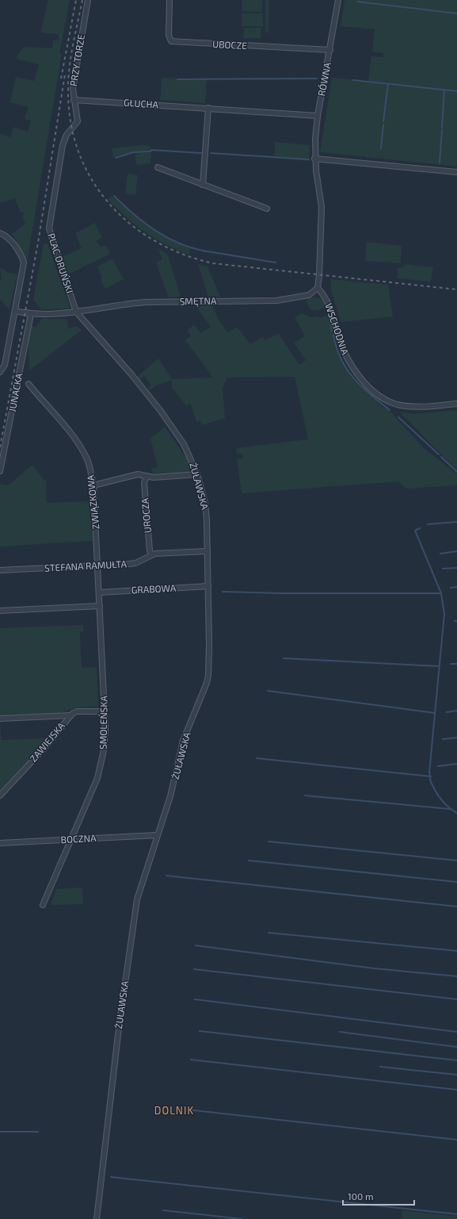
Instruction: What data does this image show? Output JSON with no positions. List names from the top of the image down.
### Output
{
  "streets": {
    "street": [
      "UBOCZE",
      "PRZY TORZE",
      "RÓWNA",
      "GŁUCHA",
      "PLAC ORUŃSKI",
      "SMĘTNA",
      "WSCHODNIA",
      "JUNACKA",
      "ŻUŁAWSKA",
      "ZWIĄZKOWA",
      "UROCZA",
      "STEFANA RAMUŁTA",
      "GRABOWA",
      "SMOLEŃSKA",
      "ZAWIEJSKA",
      "BOCZNA"
    ]
  },
  "crossings": [
    ["UBOCZE", "RÓWNA"],
    ["PRZY TORZE", "GŁUCHA"],
    ["PRZY TORZE", "PLAC ORUŃSKI"],
    ["RÓWNA", "GŁUCHA"],
    ["RÓWNA", "SMĘTNA"],
    ["RÓWNA", "WSCHODNIA"],
    ["PLAC ORUŃSKI", "SMĘTNA"],
    ["PLAC ORUŃSKI", "ŻUŁAWSKA"],
    ["SMĘTNA", "WSCHODNIA"],
    ["SMĘTNA", "ŻUŁAWSKA"],
    ["ŻUŁAWSKA", "STEFANA RAMUŁTA"],
    ["ŻUŁAWSKA", "GRABOWA"],
    ["ŻUŁAWSKA", "BOCZNA"],
    ["ZWIĄZKOWA", "STEFANA RAMUŁTA"],
    ["ZWIĄZKOWA", "SMOLEŃSKA"],
    ["UROCZA", "STEFANA RAMUŁTA"],
    ["STEFANA RAMUŁTA", "SMOLEŃSKA"],
    ["GRABOWA", "SMOLEŃSKA"],
    ["SMOLEŃSKA", "ZAWIEJSKA"],
    ["SMOLEŃSKA", "BOCZNA"]
  ],
  "districts": ["DOLNIK"],
  "scale_bar": "100 m"
}
